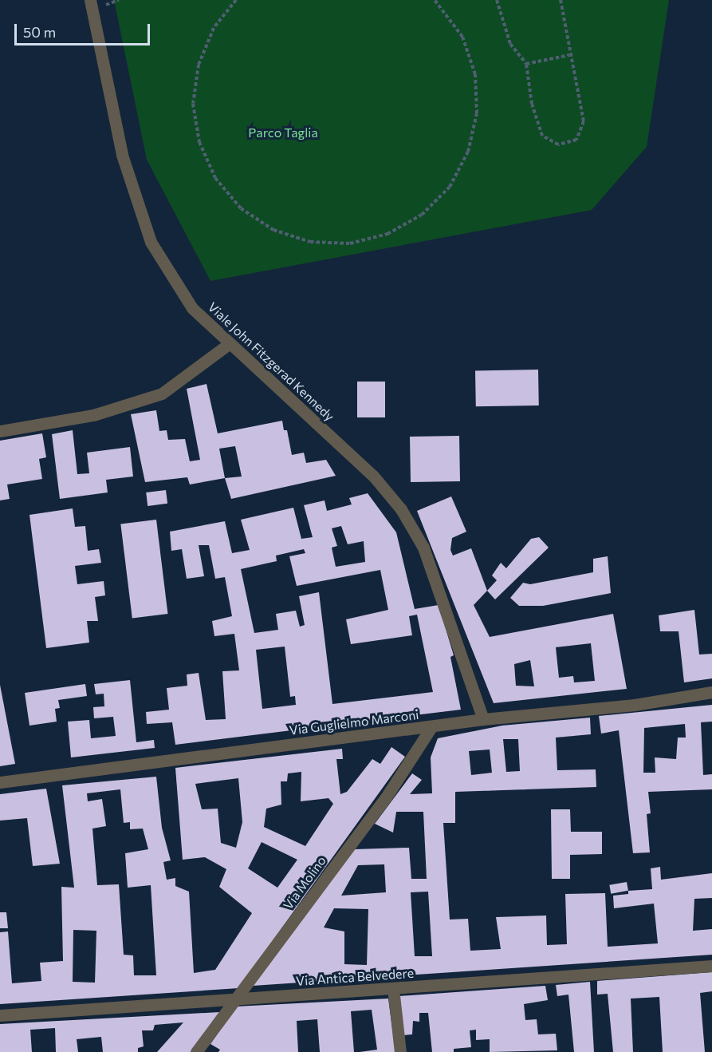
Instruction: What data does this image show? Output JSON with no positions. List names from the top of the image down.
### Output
{
  "streets": {
    "street": [
      "Viale John Fitzgerad Kennedy",
      "Via Guglielmo Marconi",
      "Via Molino",
      "Via Antica Belvedere"
    ]
  },
  "crossings": [
    ["Viale John Fitzgerad Kennedy", "Via Guglielmo Marconi"],
    ["Via Guglielmo Marconi", "Via Molino"],
    ["Via Molino", "Via Antica Belvedere"]
  ],
  "parks": ["Parco Taglia"],
  "scale_bar": "50 m"
}
